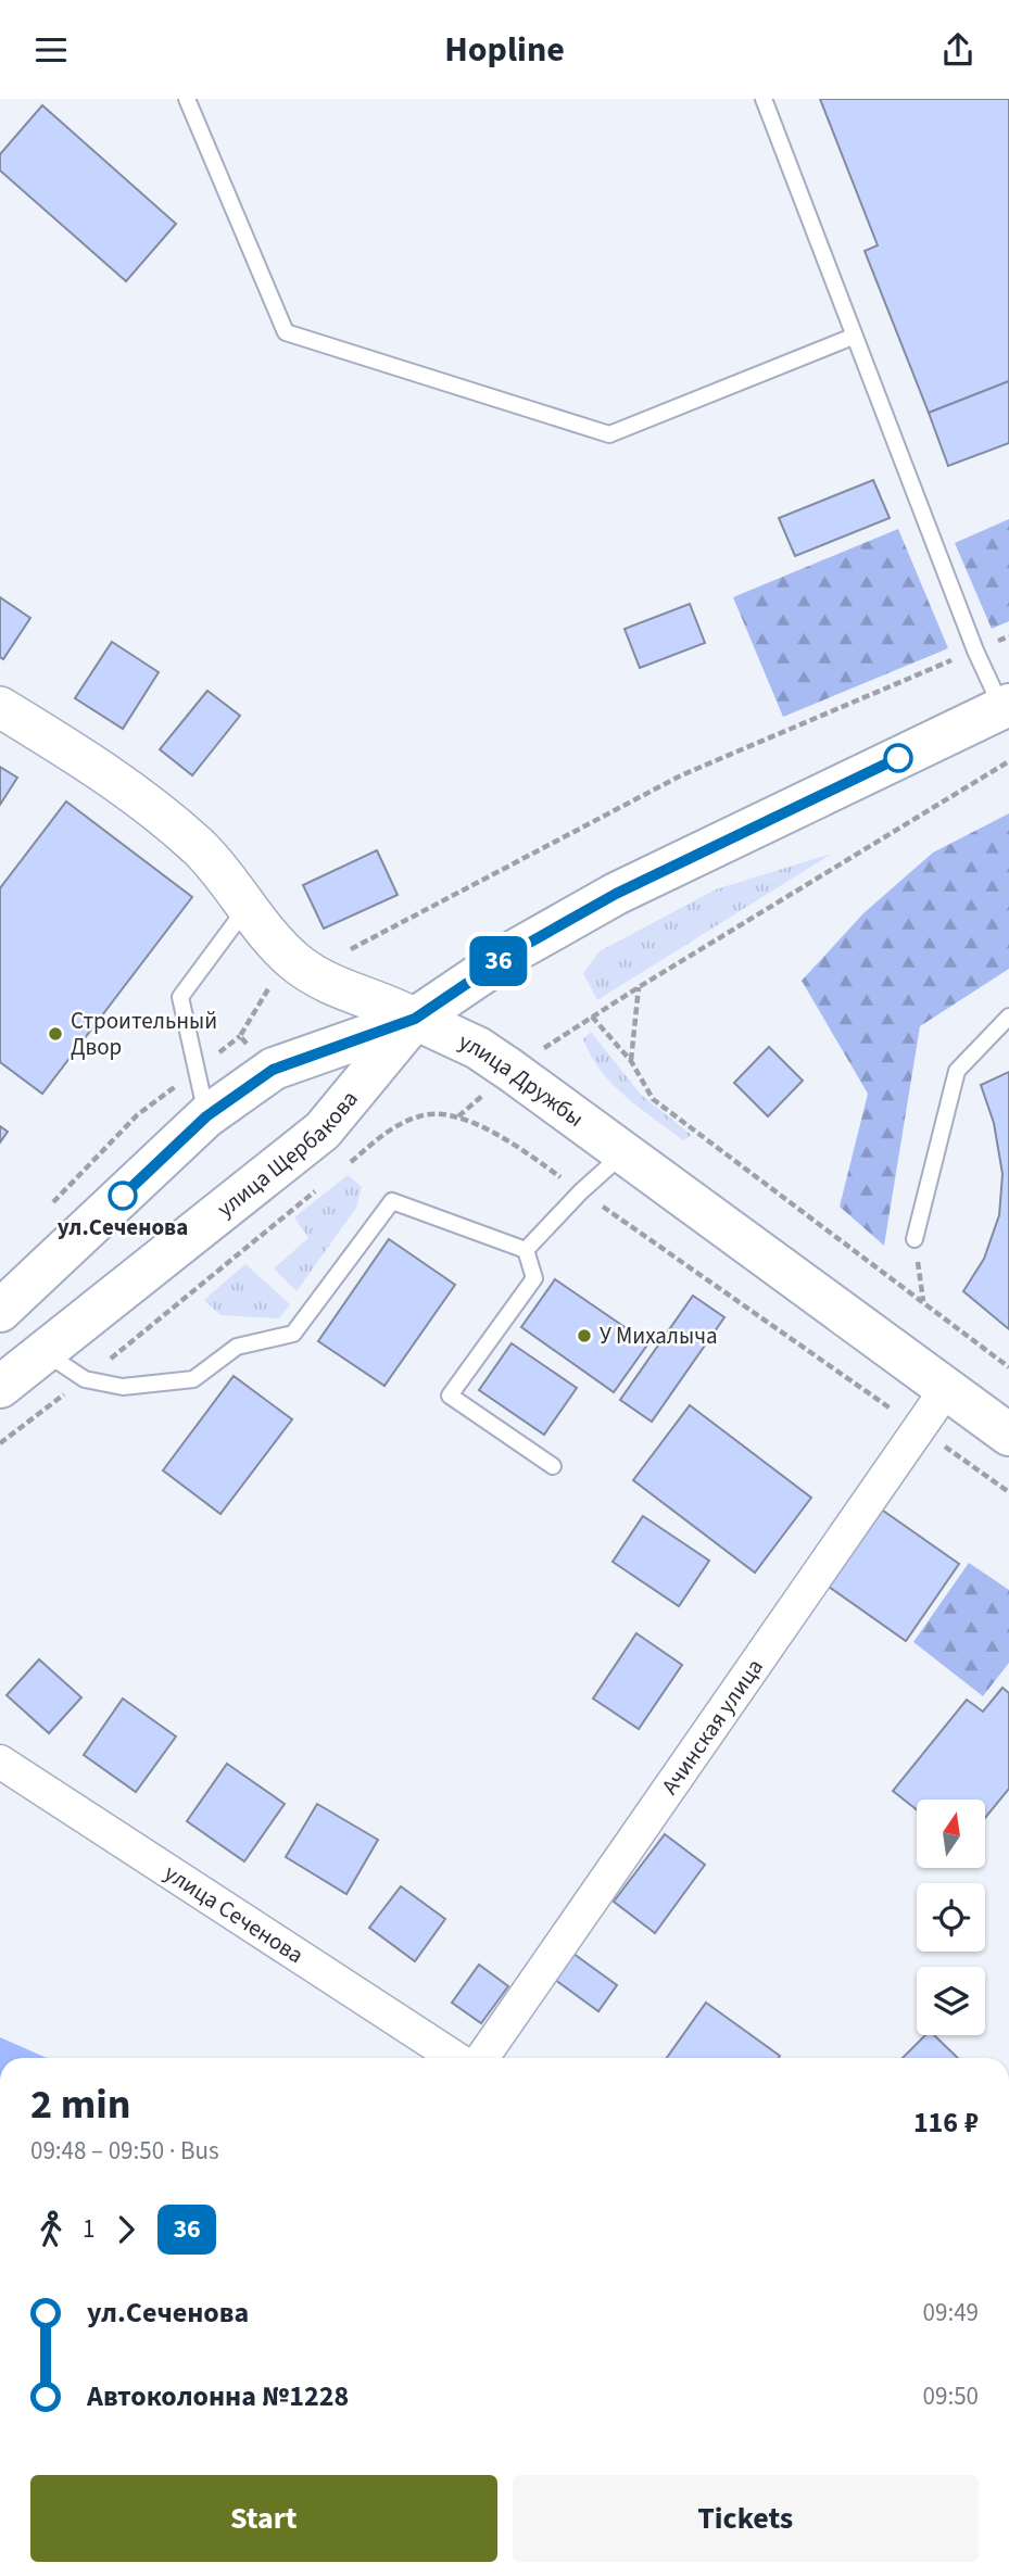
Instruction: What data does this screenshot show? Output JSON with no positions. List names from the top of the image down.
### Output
{
  "streets": {
    "main road": ["улица Дружбы", "улица Щербакова"],
    "street": ["Ачинская улица", "улица Сеченова"]
  },
  "crossings": [
    ["улица Дружбы", "улица Щербакова"],
    ["улица Дружбы", "Ачинская улица"]
  ],
  "places": ["Строительный Двор", "ул.Сеченова", "У Михалыча"],
  "lines": ["bus line 36"],
  "north": "top",
  "page": {
    "header": "Hopline",
    "on_map": "36",
    "heading": ["2 min", "09:48 – 09:50 · Bus", "116 ₽"],
    "legs": ["1", "36"],
    "list": [
      {
        "name": "ул.Сеченова",
        "value": "09:49"
      },
      {
        "name": "Автоколонна №1228",
        "value": "09:50"
      }
    ],
    "buttons": ["Start", "Tickets"]
  }
}
